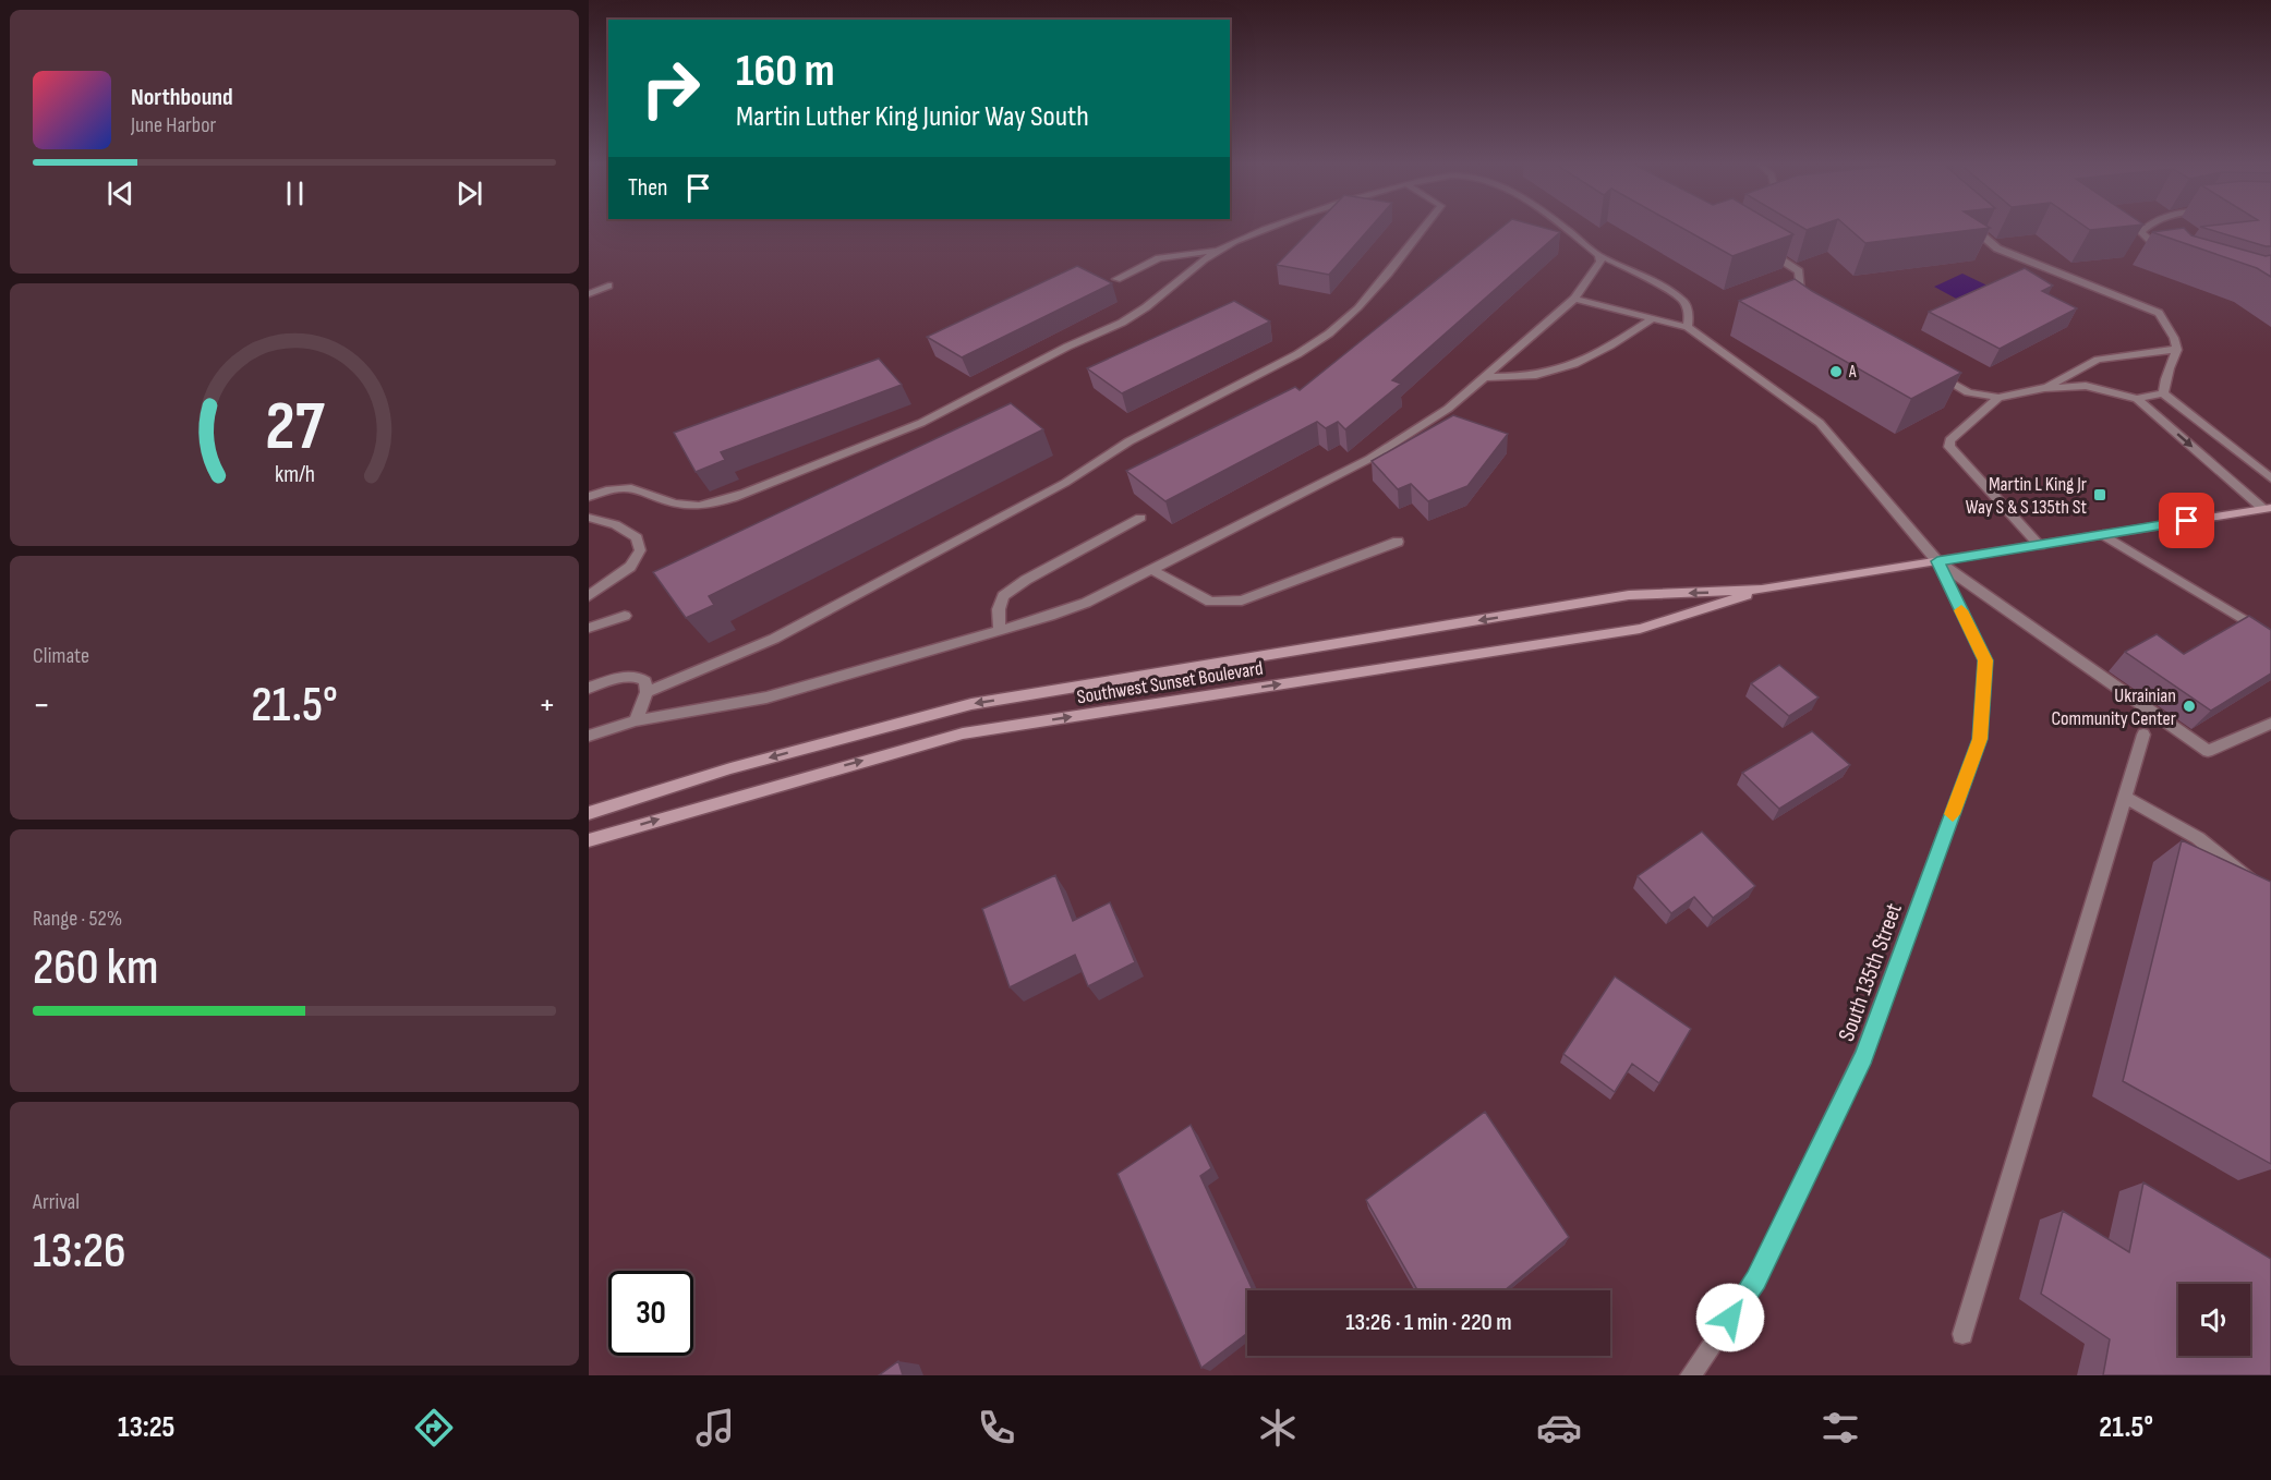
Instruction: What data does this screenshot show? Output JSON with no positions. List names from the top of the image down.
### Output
{
  "streets": {
    "main road": ["Southwest Sunset Boulevard"],
    "street": ["South 135th Street"]
  },
  "crossings": [
    ["Southwest Sunset Boulevard", "South 135th Street"]
  ],
  "places": {
    "other": ["A", "Ukrainian Community Center"],
    "transit": ["Martin L King Jr Way S & S 135th St"]
  },
  "page": {
    "turn": ["160 m", "Martin Luther King Junior Way South"],
    "song": ["Northbound", "June Harbor"],
    "then": "Then",
    "tile": [
      "Climate",
      ["Range · 52%", "260 km"],
      ["Arrival", "13:26"]
    ],
    "heat": ["−", "21.5°", "+"],
    "limit": "30",
    "trip": "13:26 · 1 min · 220 m",
    "tabs": ["13:25", "21.5°"],
    "gauge": ["27", "km/h"]
  }
}
